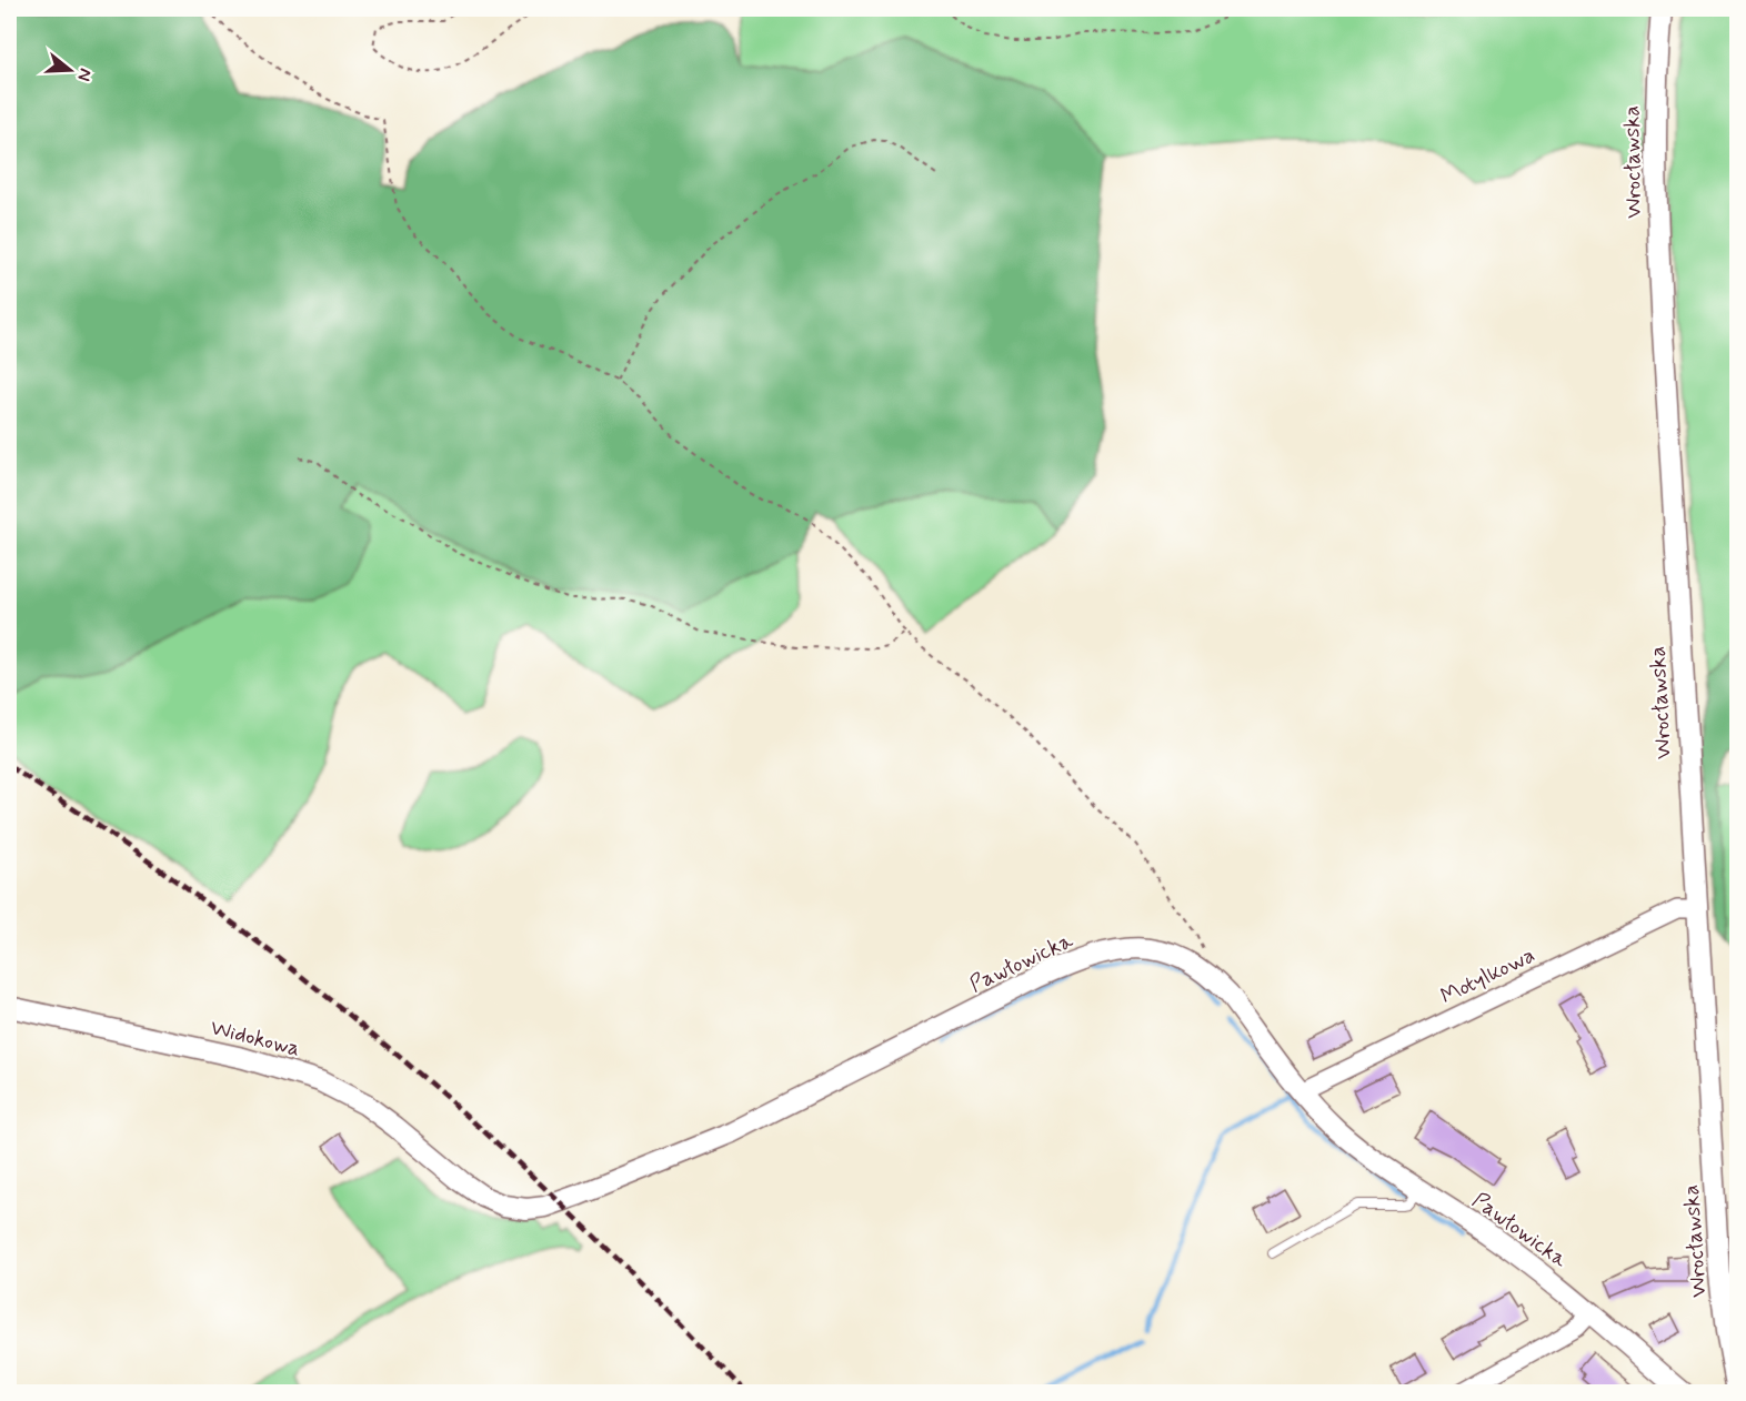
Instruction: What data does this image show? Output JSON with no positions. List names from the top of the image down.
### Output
{
  "streets": {
    "street": [
      "Wrocławska",
      "Pawłowicka",
      "Motylkowa",
      "Widokowa"
    ]
  },
  "crossings": [
    ["Wrocławska", "Motylkowa"],
    ["Pawłowicka", "Motylkowa"],
    ["Pawłowicka", "Widokowa"]
  ],
  "north": "right"
}
